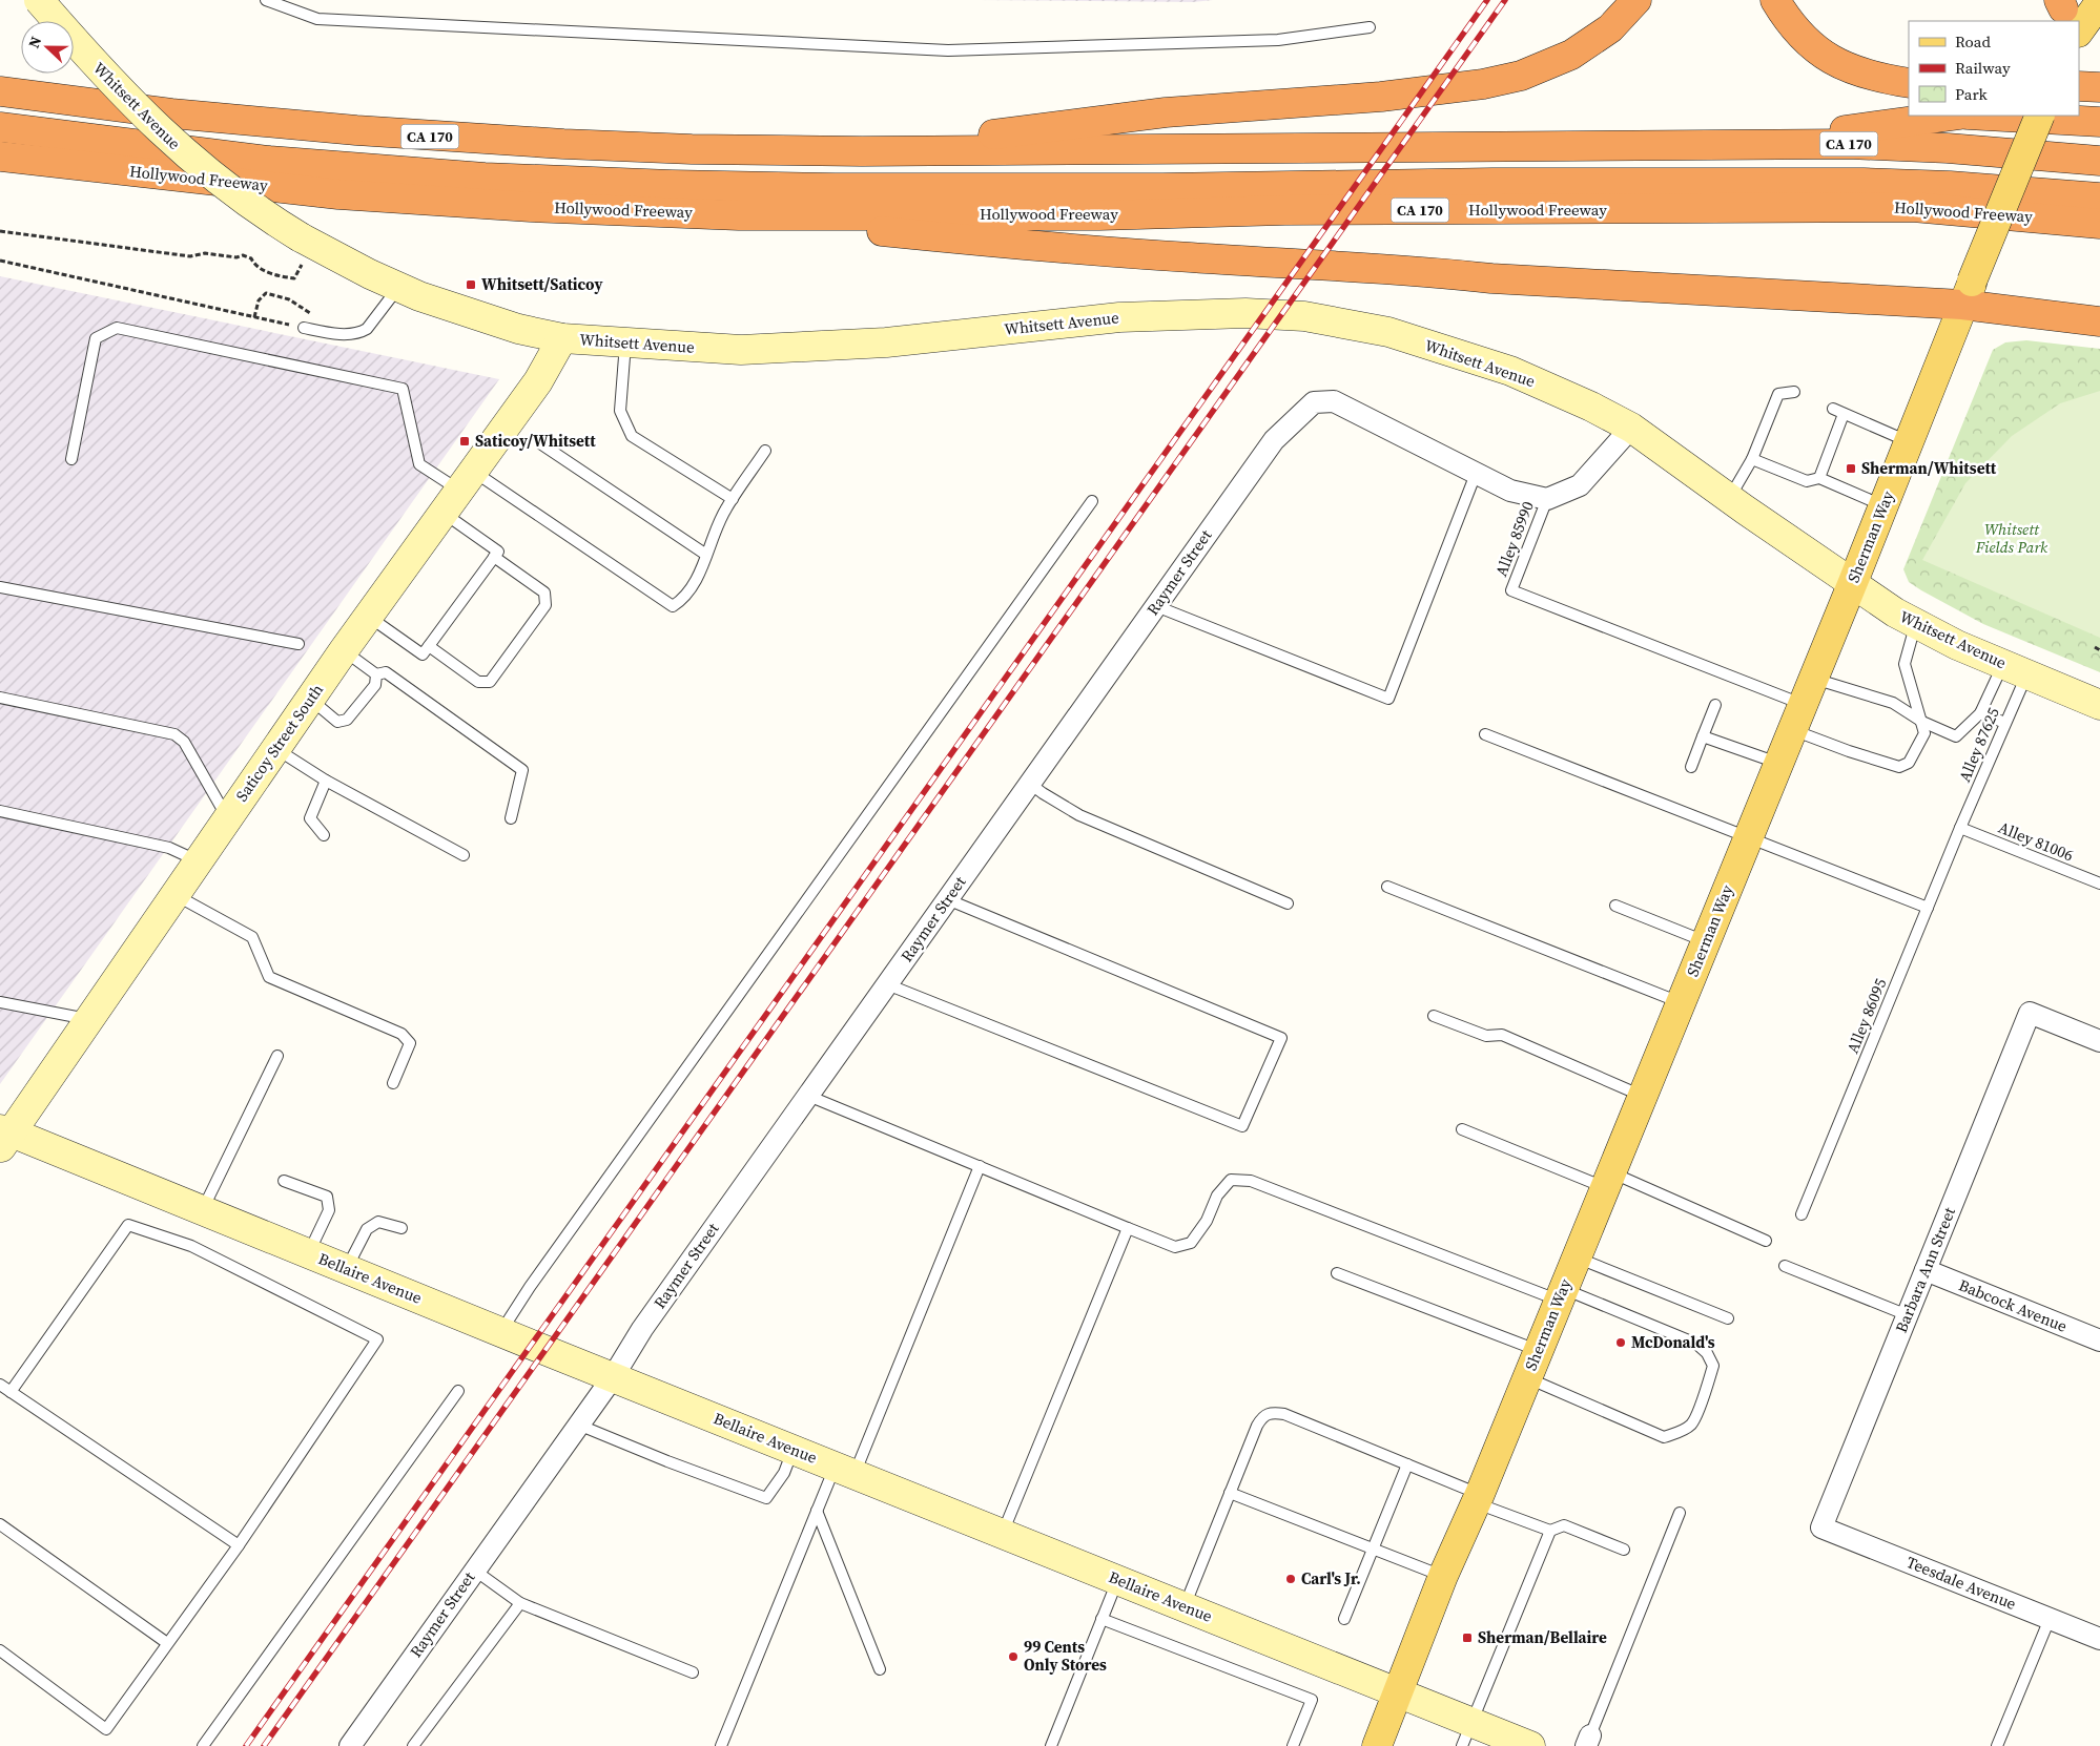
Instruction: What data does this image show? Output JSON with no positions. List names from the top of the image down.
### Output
{
  "streets": {
    "highway": ["CA 170", "Hollywood Freeway"],
    "main road": ["Sherman Way"],
    "street": [
      "Whitsett Avenue",
      "Raymer Street",
      "Saticoy Street South",
      "Barbara Ann Street",
      "Bellaire Avenue",
      "Babcock Avenue",
      "Teesdale Avenue"
    ],
    "lane": [
      "Alley 85990",
      "Alley 87625",
      "Alley 81006",
      "Alley 86095"
    ]
  },
  "crossings": [
    ["Whitsett Avenue", "Sherman Way"],
    ["Whitsett Avenue", "Saticoy Street South"],
    ["Whitsett Avenue", "Alley 87625"],
    ["Sherman Way", "Alley 85990"],
    ["Sherman Way", "Bellaire Avenue"],
    ["Alley 85990", "Raymer Street"],
    ["Raymer Street", "Bellaire Avenue"],
    ["Saticoy Street South", "Bellaire Avenue"],
    ["Alley 87625", "Alley 81006"],
    ["Alley 87625", "Alley 86095"],
    ["Alley 81006", "Alley 86095"],
    ["Barbara Ann Street", "Babcock Avenue"],
    ["Barbara Ann Street", "Teesdale Avenue"]
  ],
  "parks": ["Whitsett Fields Park"],
  "places": {
    "transit": [
      "Whitsett/Saticoy",
      "Saticoy/Whitsett",
      "Sherman/Whitsett",
      "Sherman/Bellaire"
    ],
    "other": ["McDonald's", "Carl's Jr.", "99 Cents Only Stores"]
  },
  "legend": ["Road", "Railway", "Park"],
  "north": "left"
}
